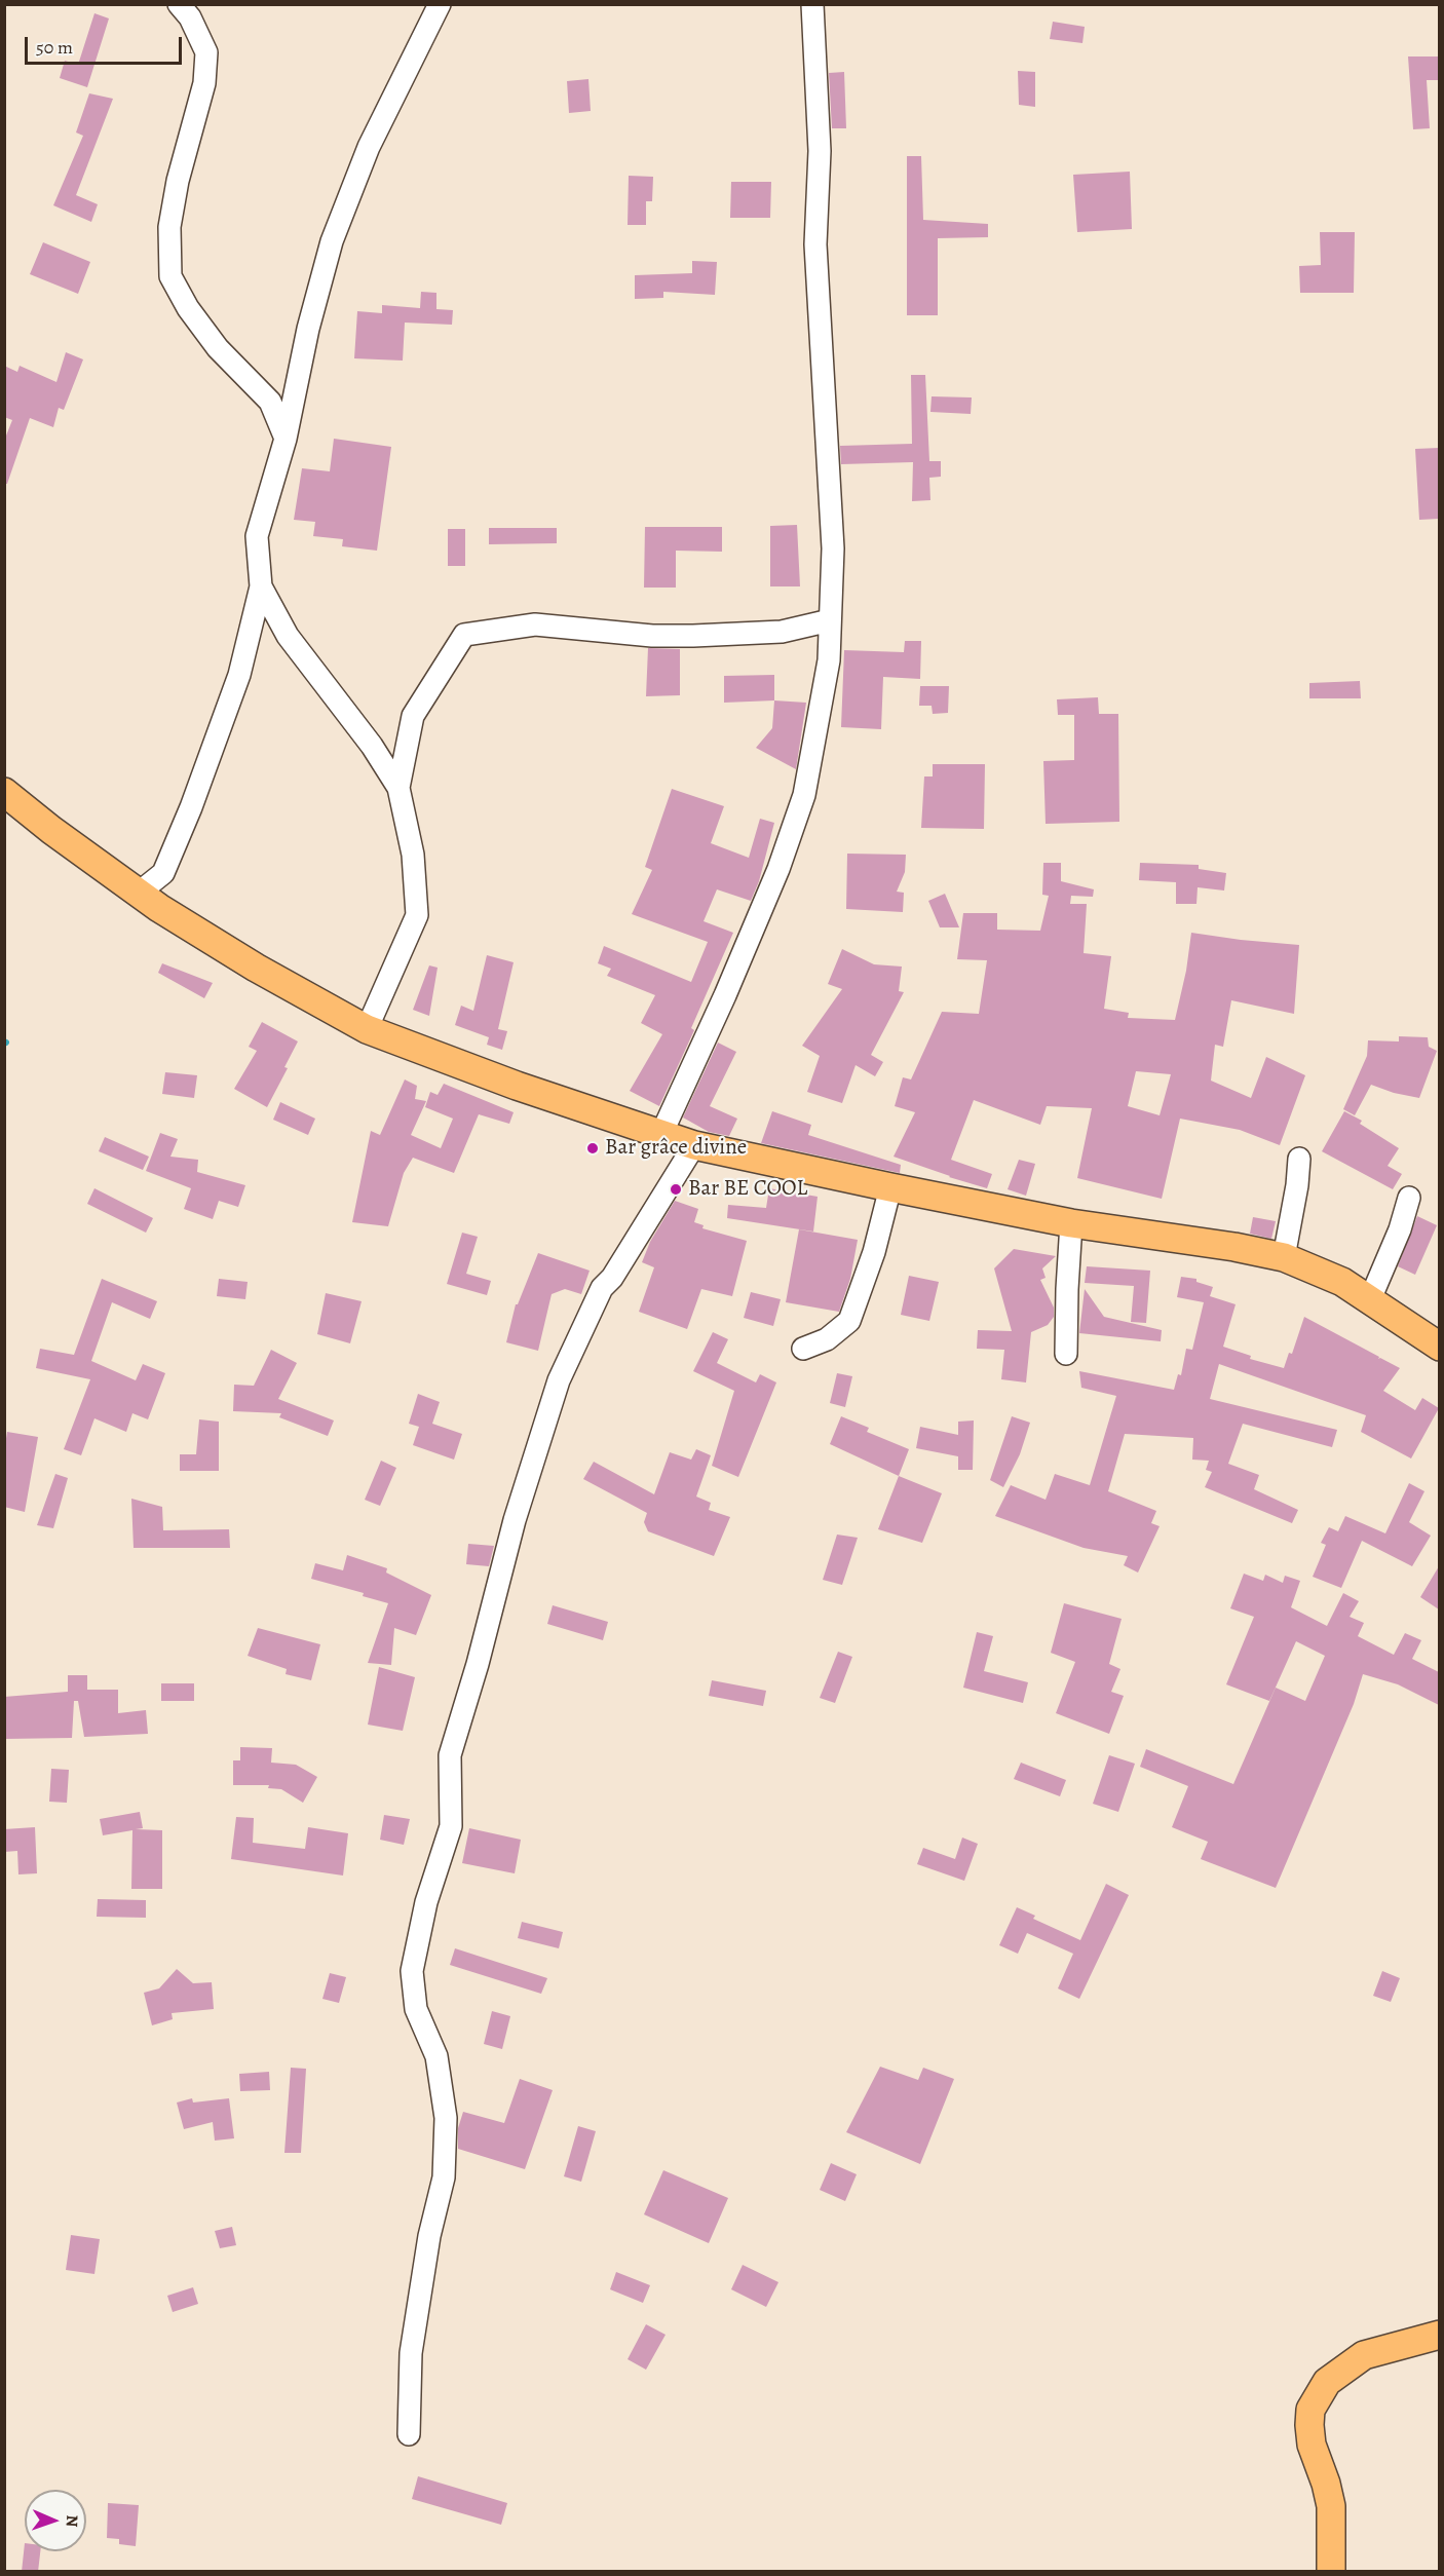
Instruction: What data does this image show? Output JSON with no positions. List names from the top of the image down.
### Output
{
  "places": ["Bar grâce divine", "Bar BE COOL"],
  "scale_bar": "50 m",
  "north": "right"
}
